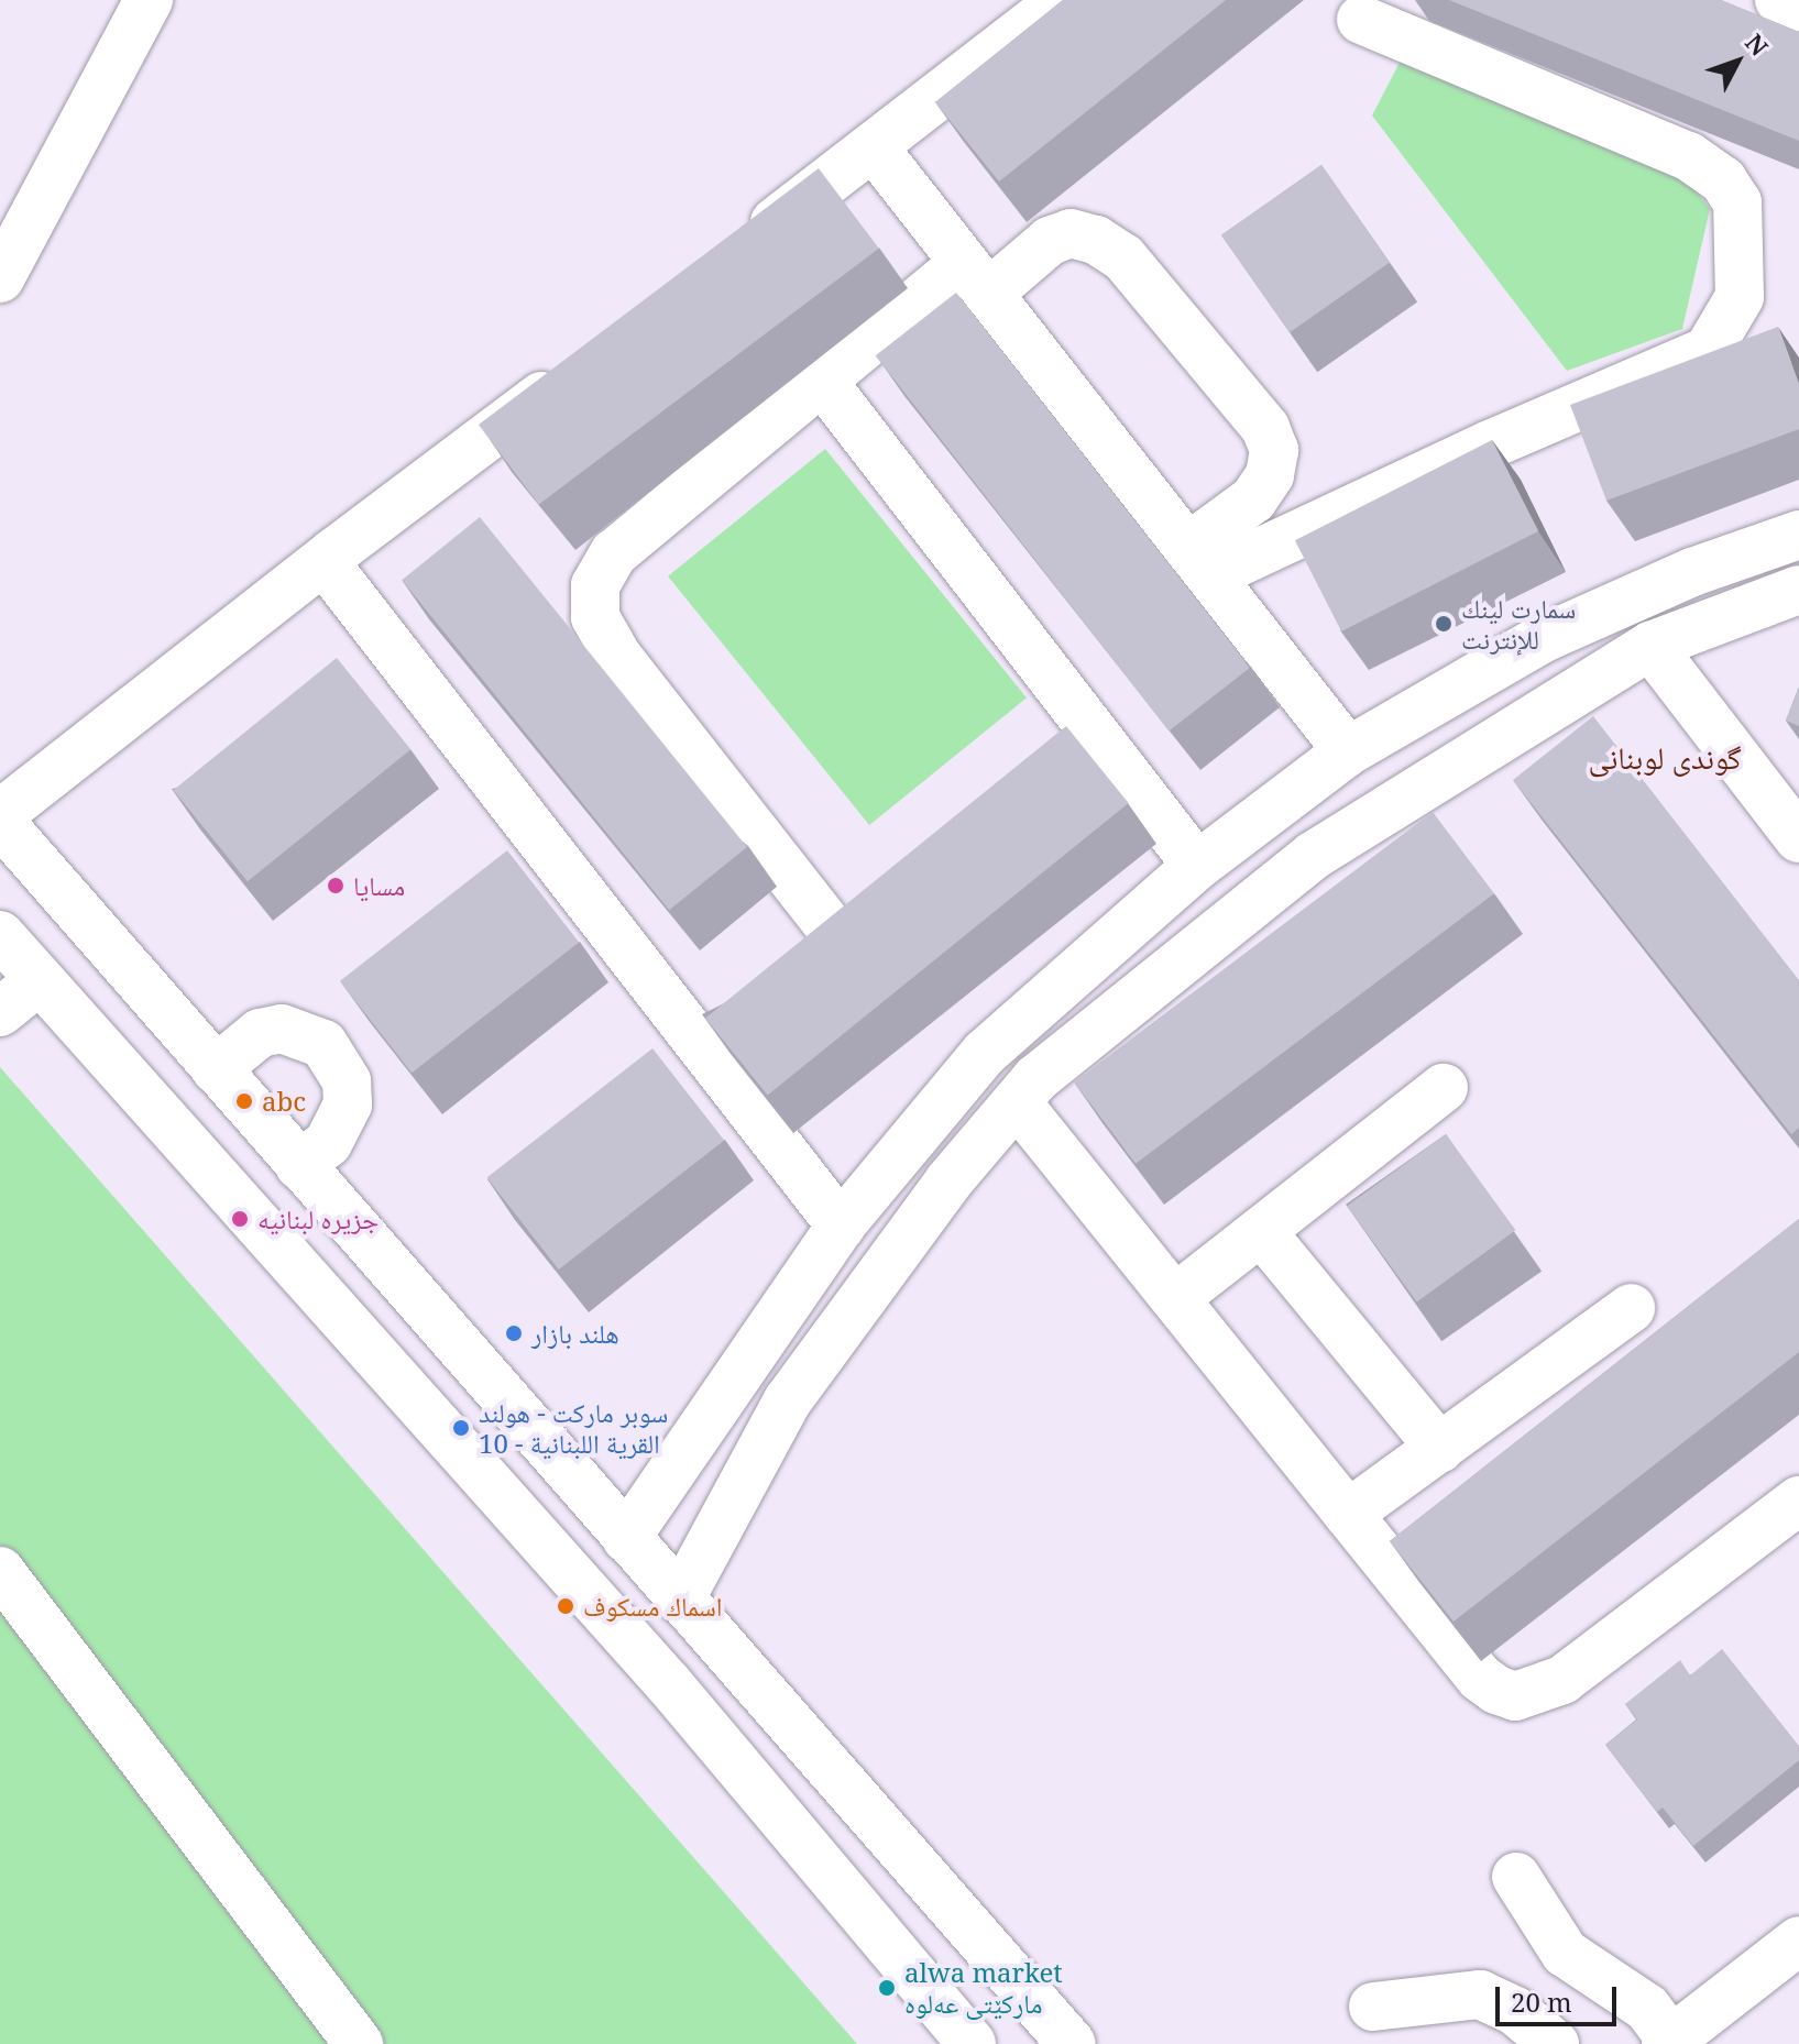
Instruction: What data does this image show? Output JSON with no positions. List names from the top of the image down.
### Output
{
  "districts": ["گوندی لوبنانی"],
  "places": [
    "سمارت لينك للإنترنت",
    "مسايا",
    "abc",
    "جزيره لبنانيه",
    "هلند بازار",
    "سوبر ماركت - هولند 10 - القرية اللبنانية",
    "اسماك مسكوف",
    "alwa market مارکێتی عەلوە"
  ],
  "scale_bar": "20 m",
  "north": "top right"
}
